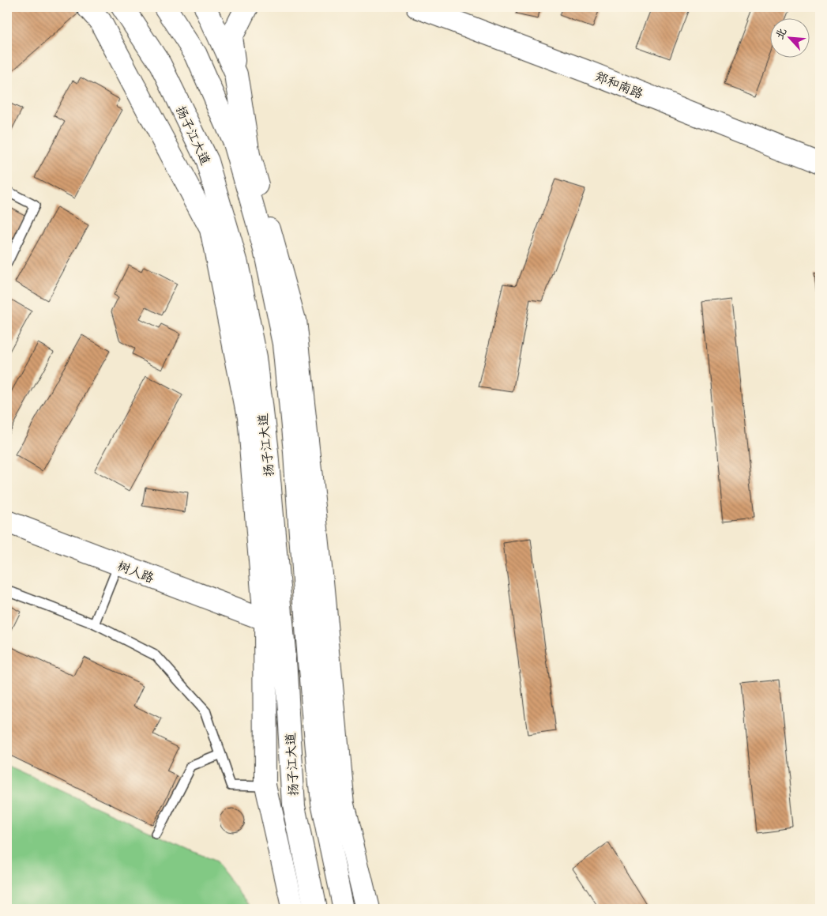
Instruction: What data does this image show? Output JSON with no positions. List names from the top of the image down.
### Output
{
  "streets": {
    "main road": ["郑和南路", "扬子江大道", "树人路"]
  },
  "north": "top left"
}
